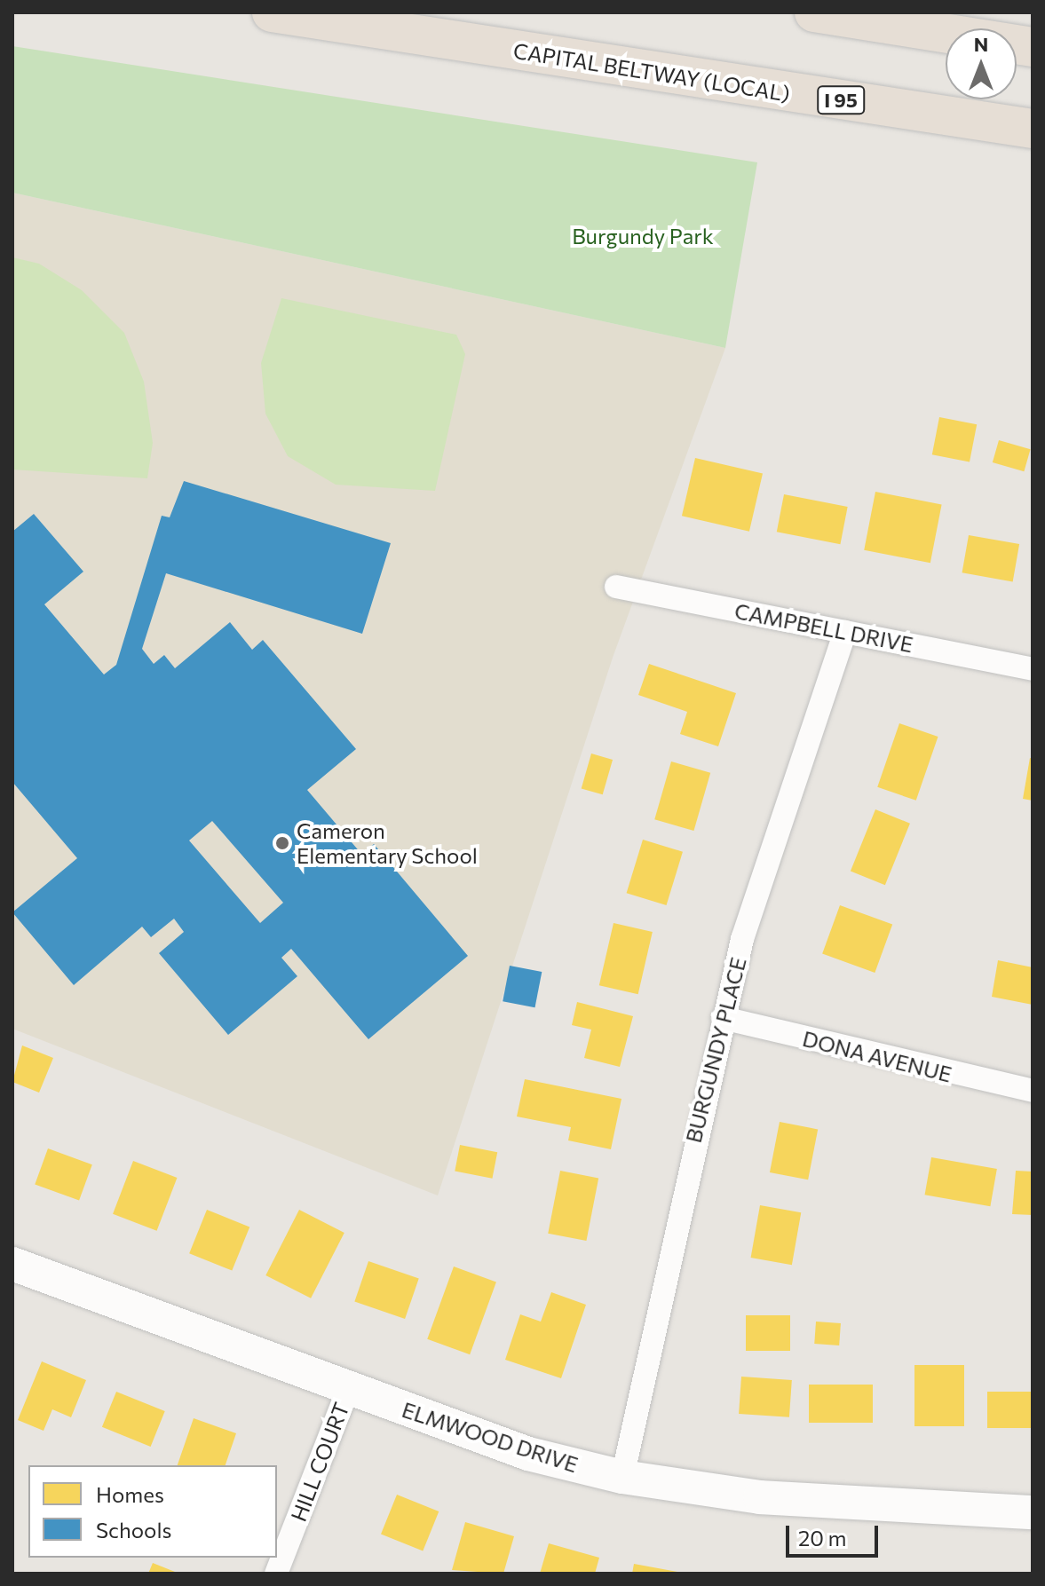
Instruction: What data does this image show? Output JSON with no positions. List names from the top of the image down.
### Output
{
  "streets": {
    "highway": ["CAPITAL BELTWAY (LOCAL)", "I 95"],
    "street": [
      "CAMPBELL DRIVE",
      "BURGUNDY PLACE",
      "DONA AVENUE",
      "ELMWOOD DRIVE",
      "HILL COURT"
    ]
  },
  "crossings": [
    ["CAMPBELL DRIVE", "BURGUNDY PLACE"],
    ["BURGUNDY PLACE", "DONA AVENUE"],
    ["BURGUNDY PLACE", "ELMWOOD DRIVE"],
    ["ELMWOOD DRIVE", "HILL COURT"]
  ],
  "parks": ["Burgundy Park"],
  "places": ["Cameron Elementary School"],
  "legend": ["Homes", "Schools"],
  "scale_bar": "20 m",
  "north": "top"
}
